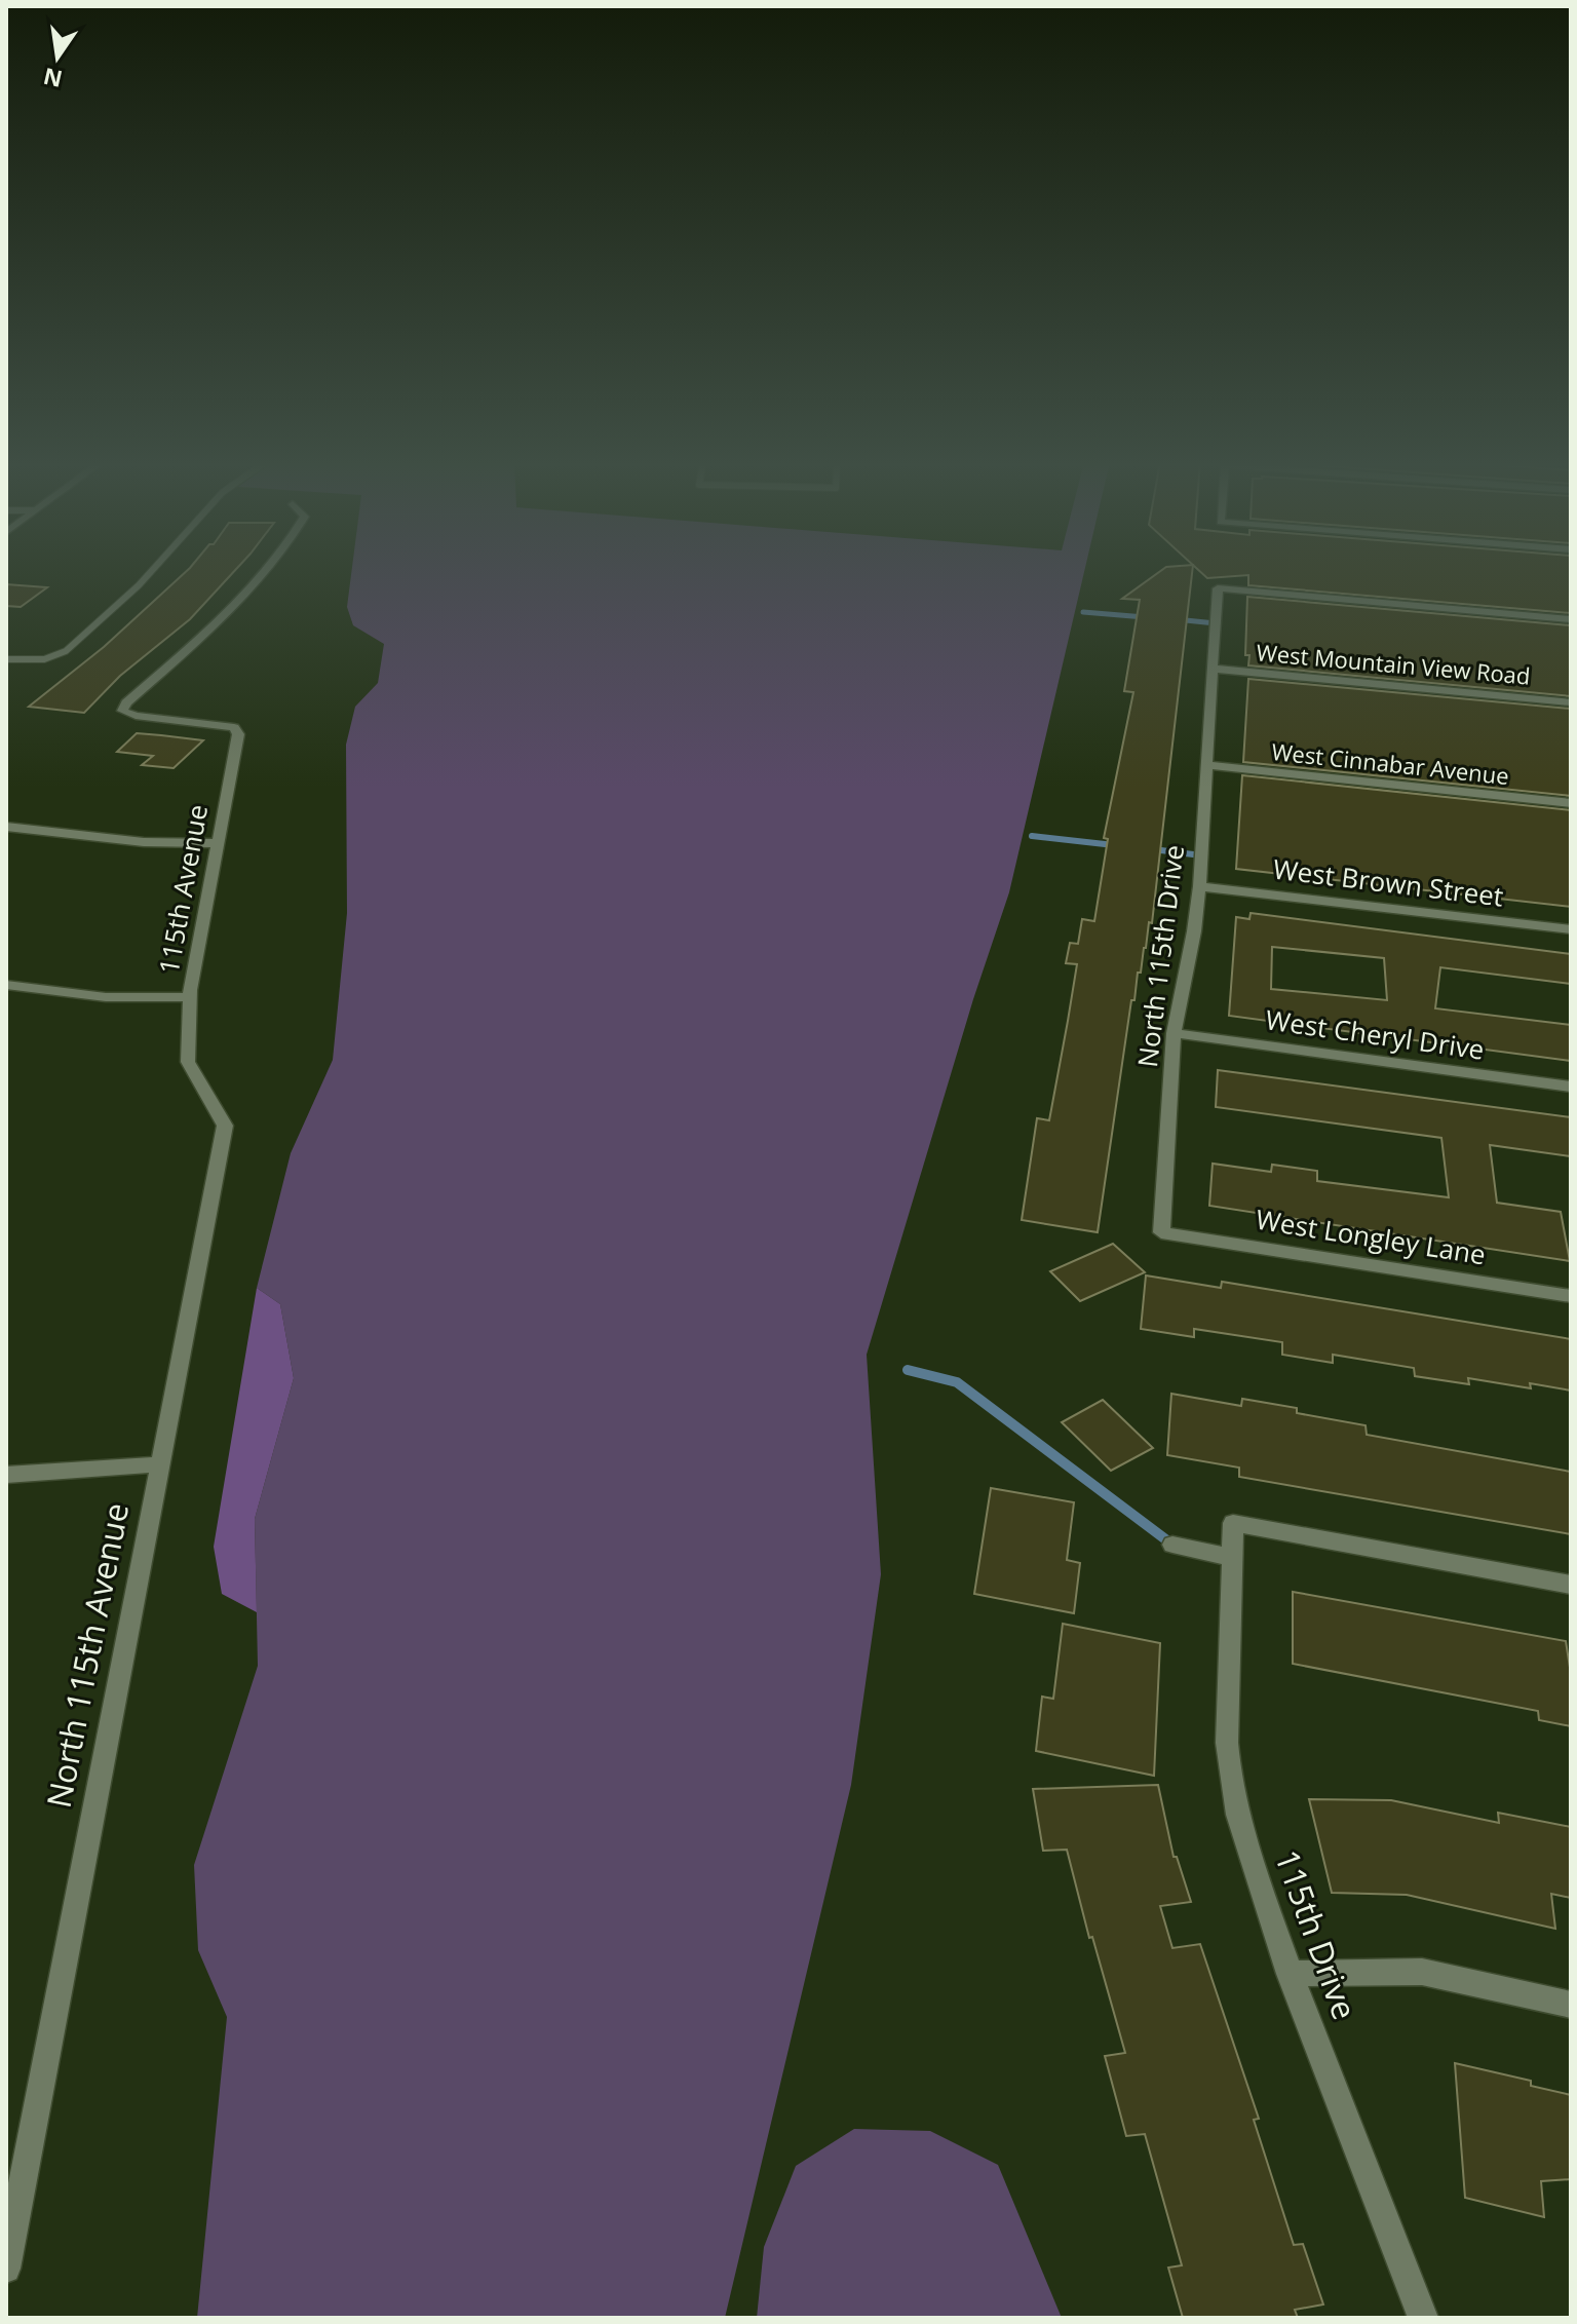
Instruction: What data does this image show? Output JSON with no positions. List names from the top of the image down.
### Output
{
  "streets": {
    "street": [
      "West Mountain View Road",
      "West Cinnabar Avenue",
      "West Brown Street",
      "115th Avenue",
      "North 115th Drive",
      "West Cheryl Drive",
      "West Longley Lane",
      "North 115th Avenue",
      "115th Drive"
    ]
  },
  "crossings": [
    ["West Mountain View Road", "North 115th Drive"],
    ["West Cinnabar Avenue", "North 115th Drive"],
    ["West Brown Street", "North 115th Drive"],
    ["115th Avenue", "North 115th Avenue"],
    ["North 115th Drive", "West Cheryl Drive"],
    ["North 115th Drive", "West Longley Lane"]
  ],
  "north": "bottom"
}
